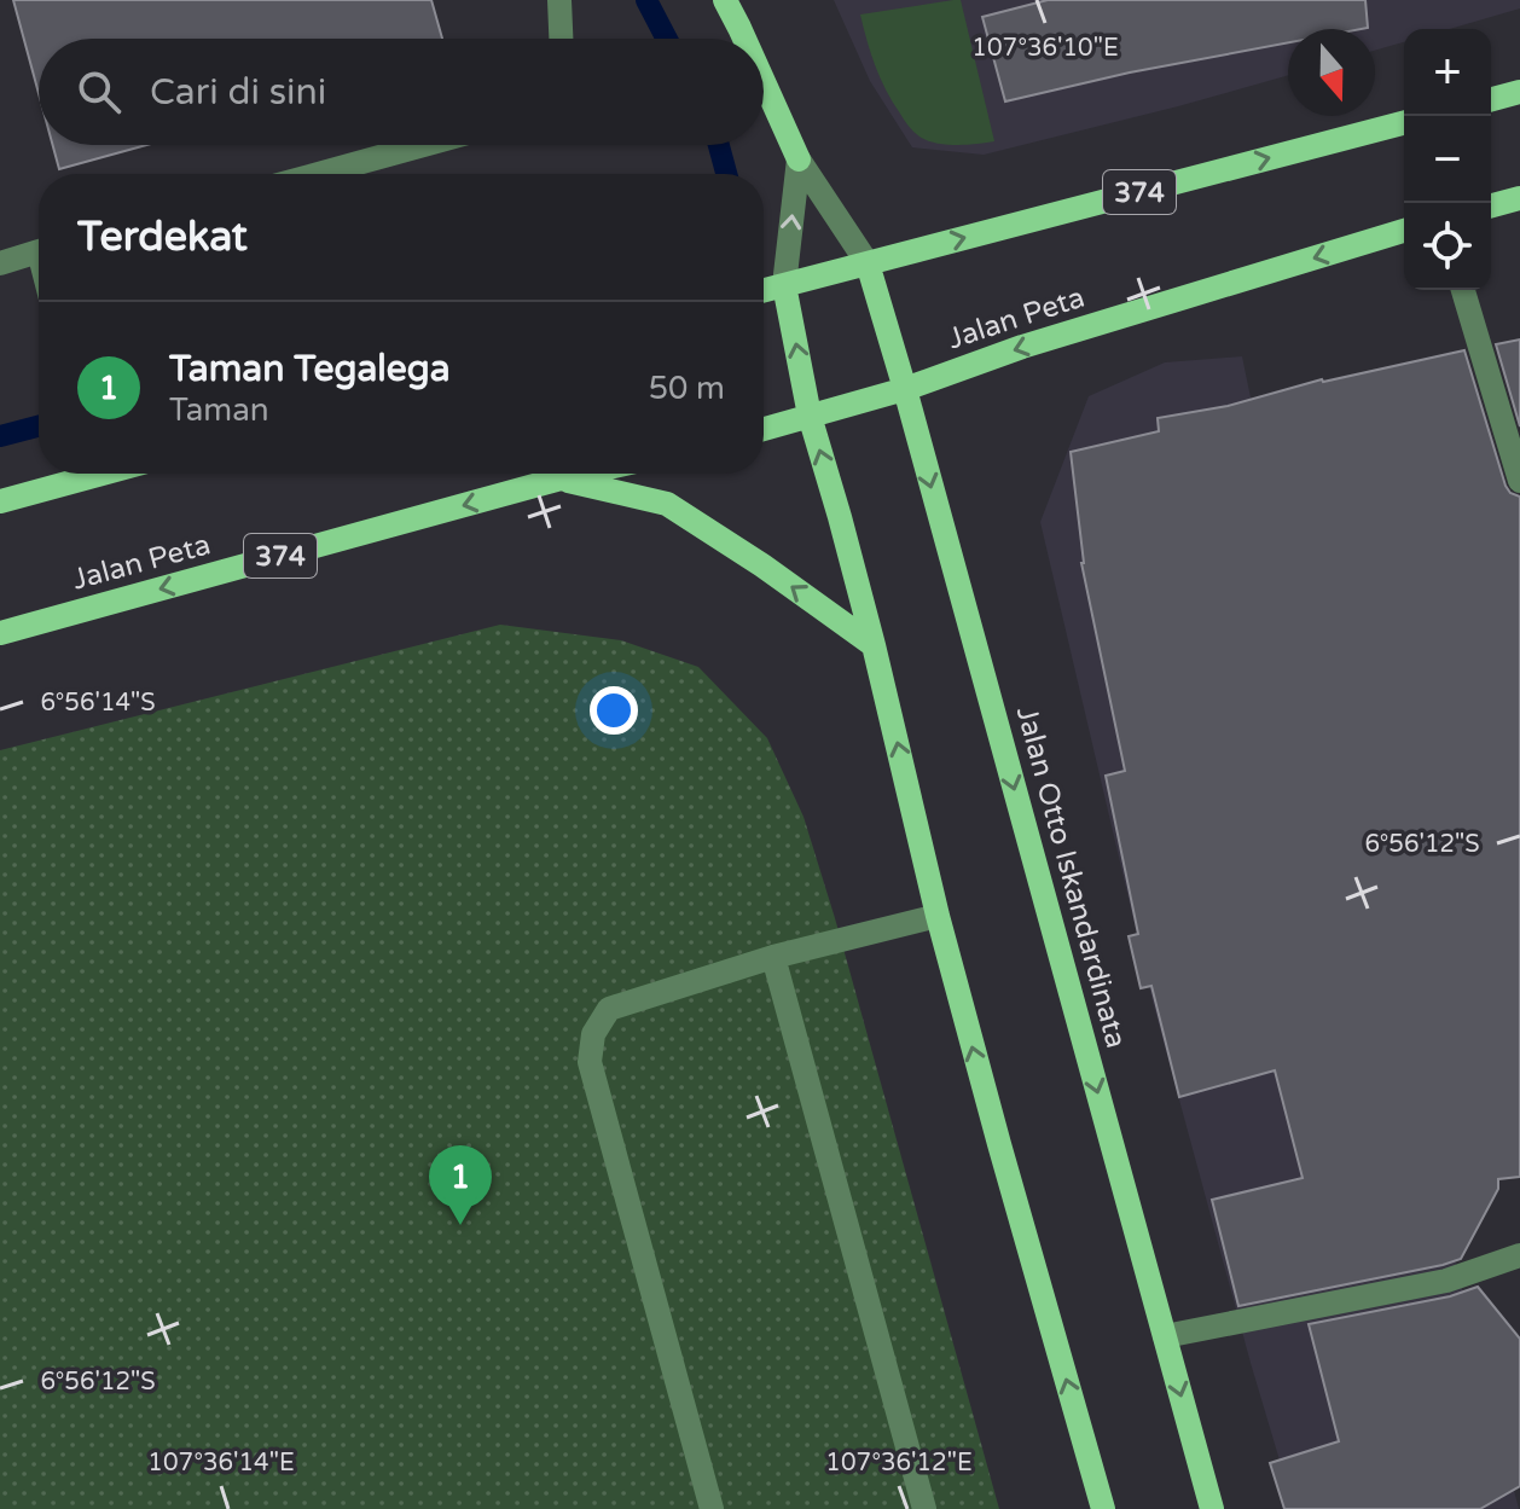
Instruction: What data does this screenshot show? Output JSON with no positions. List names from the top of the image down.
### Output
{
  "streets": {
    "main road": ["374", "Jalan Peta", "Jalan Otto Iskandardinata"]
  },
  "crossings": [
    ["374", "Jalan Otto Iskandardinata"],
    ["Jalan Peta", "Jalan Otto Iskandardinata"]
  ],
  "north": "bottom",
  "page": {
    "map_buttons": ["+", "−"],
    "search": "Cari di sini",
    "heading": "Terdekat",
    "list": [
      {
        "mark": "1",
        "name": "Taman Tegalega",
        "note": "Taman",
        "value": "50 m"
      }
    ],
    "pins": "1"
  },
  "coordinates": [
    "107°36'10\"E",
    "6°56'14\"S",
    "6°56'12\"S",
    "107°36'14\"E",
    "107°36'12\"E"
  ]
}
